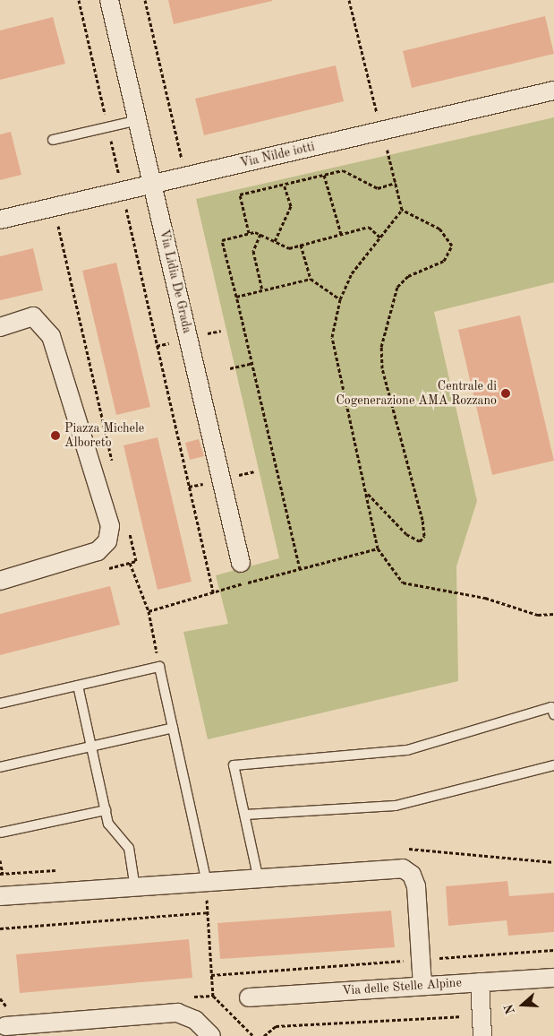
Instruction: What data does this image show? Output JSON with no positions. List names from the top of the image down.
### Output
{
  "streets": {
    "street": ["Via Nilde iotti", "Via Lidia De Grada", "Via delle Stelle Alpine"]
  },
  "crossings": [
    ["Via Nilde iotti", "Via Lidia De Grada"]
  ],
  "places": ["Centrale di Cogenerazione AMA Rozzano", "Piazza Michele Alboreto"],
  "north": "left"
}
